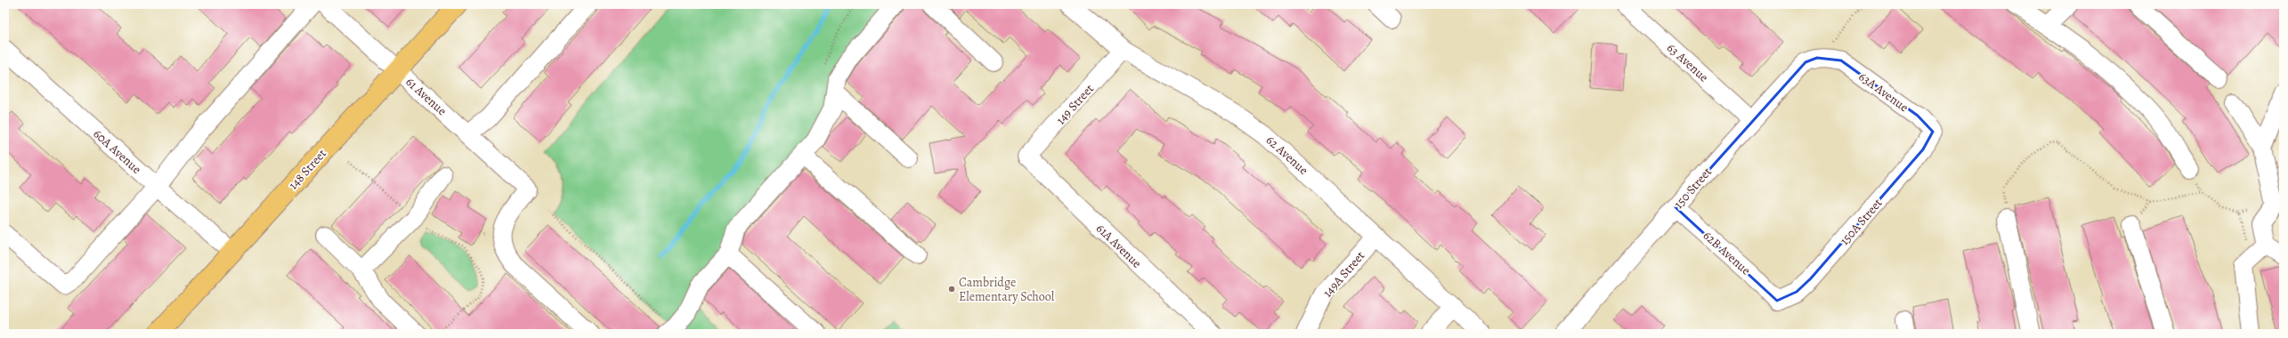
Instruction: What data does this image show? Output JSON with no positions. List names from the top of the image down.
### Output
{
  "streets": {
    "main road": ["148 Street"],
    "street": [
      "63 Avenue",
      "63A Avenue",
      "61 Avenue",
      "149 Street",
      "60A Avenue",
      "62 Avenue",
      "150 Street",
      "150A Street",
      "61A Avenue",
      "62B Avenue",
      "149A Street"
    ]
  },
  "crossings": [
    ["63 Avenue", "150 Street"],
    ["63A Avenue", "150 Street"],
    ["63A Avenue", "150A Street"],
    ["61 Avenue", "148 Street"],
    ["149 Street", "62 Avenue"],
    ["149 Street", "61A Avenue"],
    ["60A Avenue", "148 Street"],
    ["62 Avenue", "149A Street"],
    ["150 Street", "62B Avenue"],
    ["150A Street", "62B Avenue"]
  ],
  "places": ["Cambridge Elementary School"]
}
